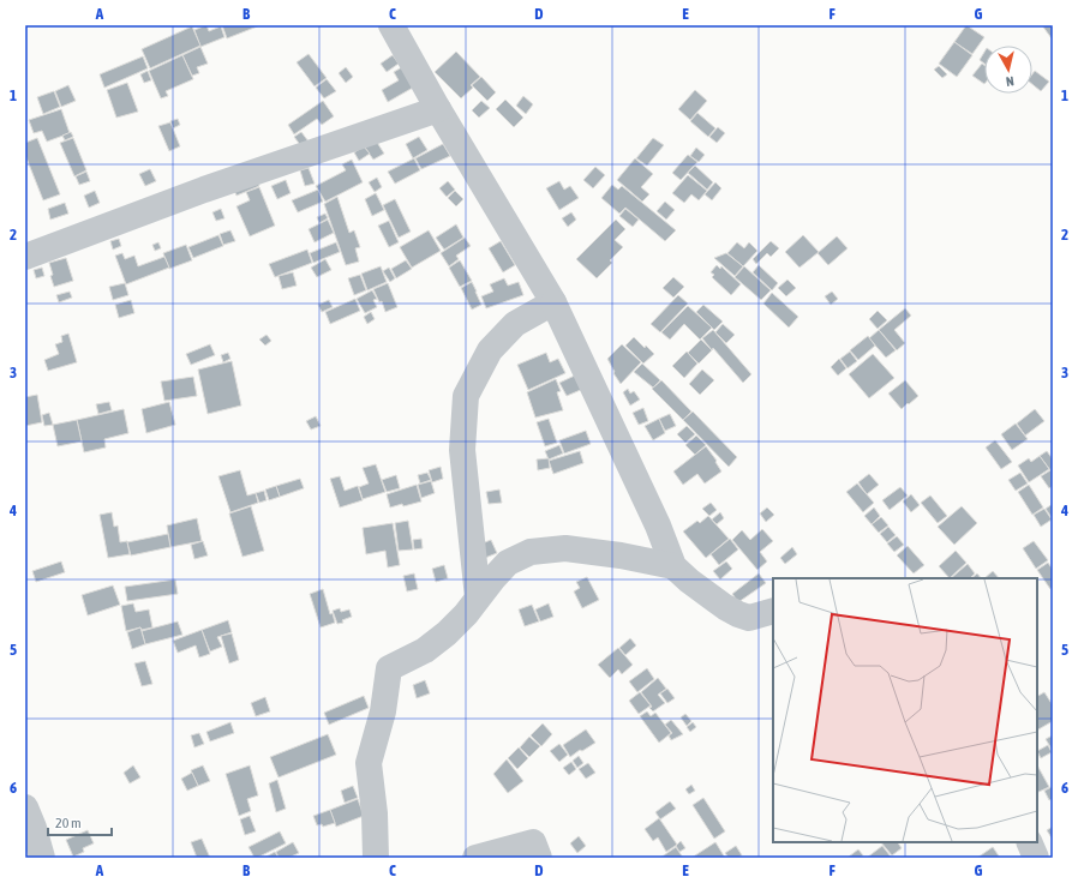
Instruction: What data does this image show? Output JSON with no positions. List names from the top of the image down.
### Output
{
  "scale_bar": "20 m",
  "north": "bottom",
  "grid": {
    "columns": [
      "A",
      "B",
      "C",
      "D",
      "E",
      "F",
      "G"
    ],
    "rows": [
      "1",
      "2",
      "3",
      "4",
      "5",
      "6"
    ]
  }
}
